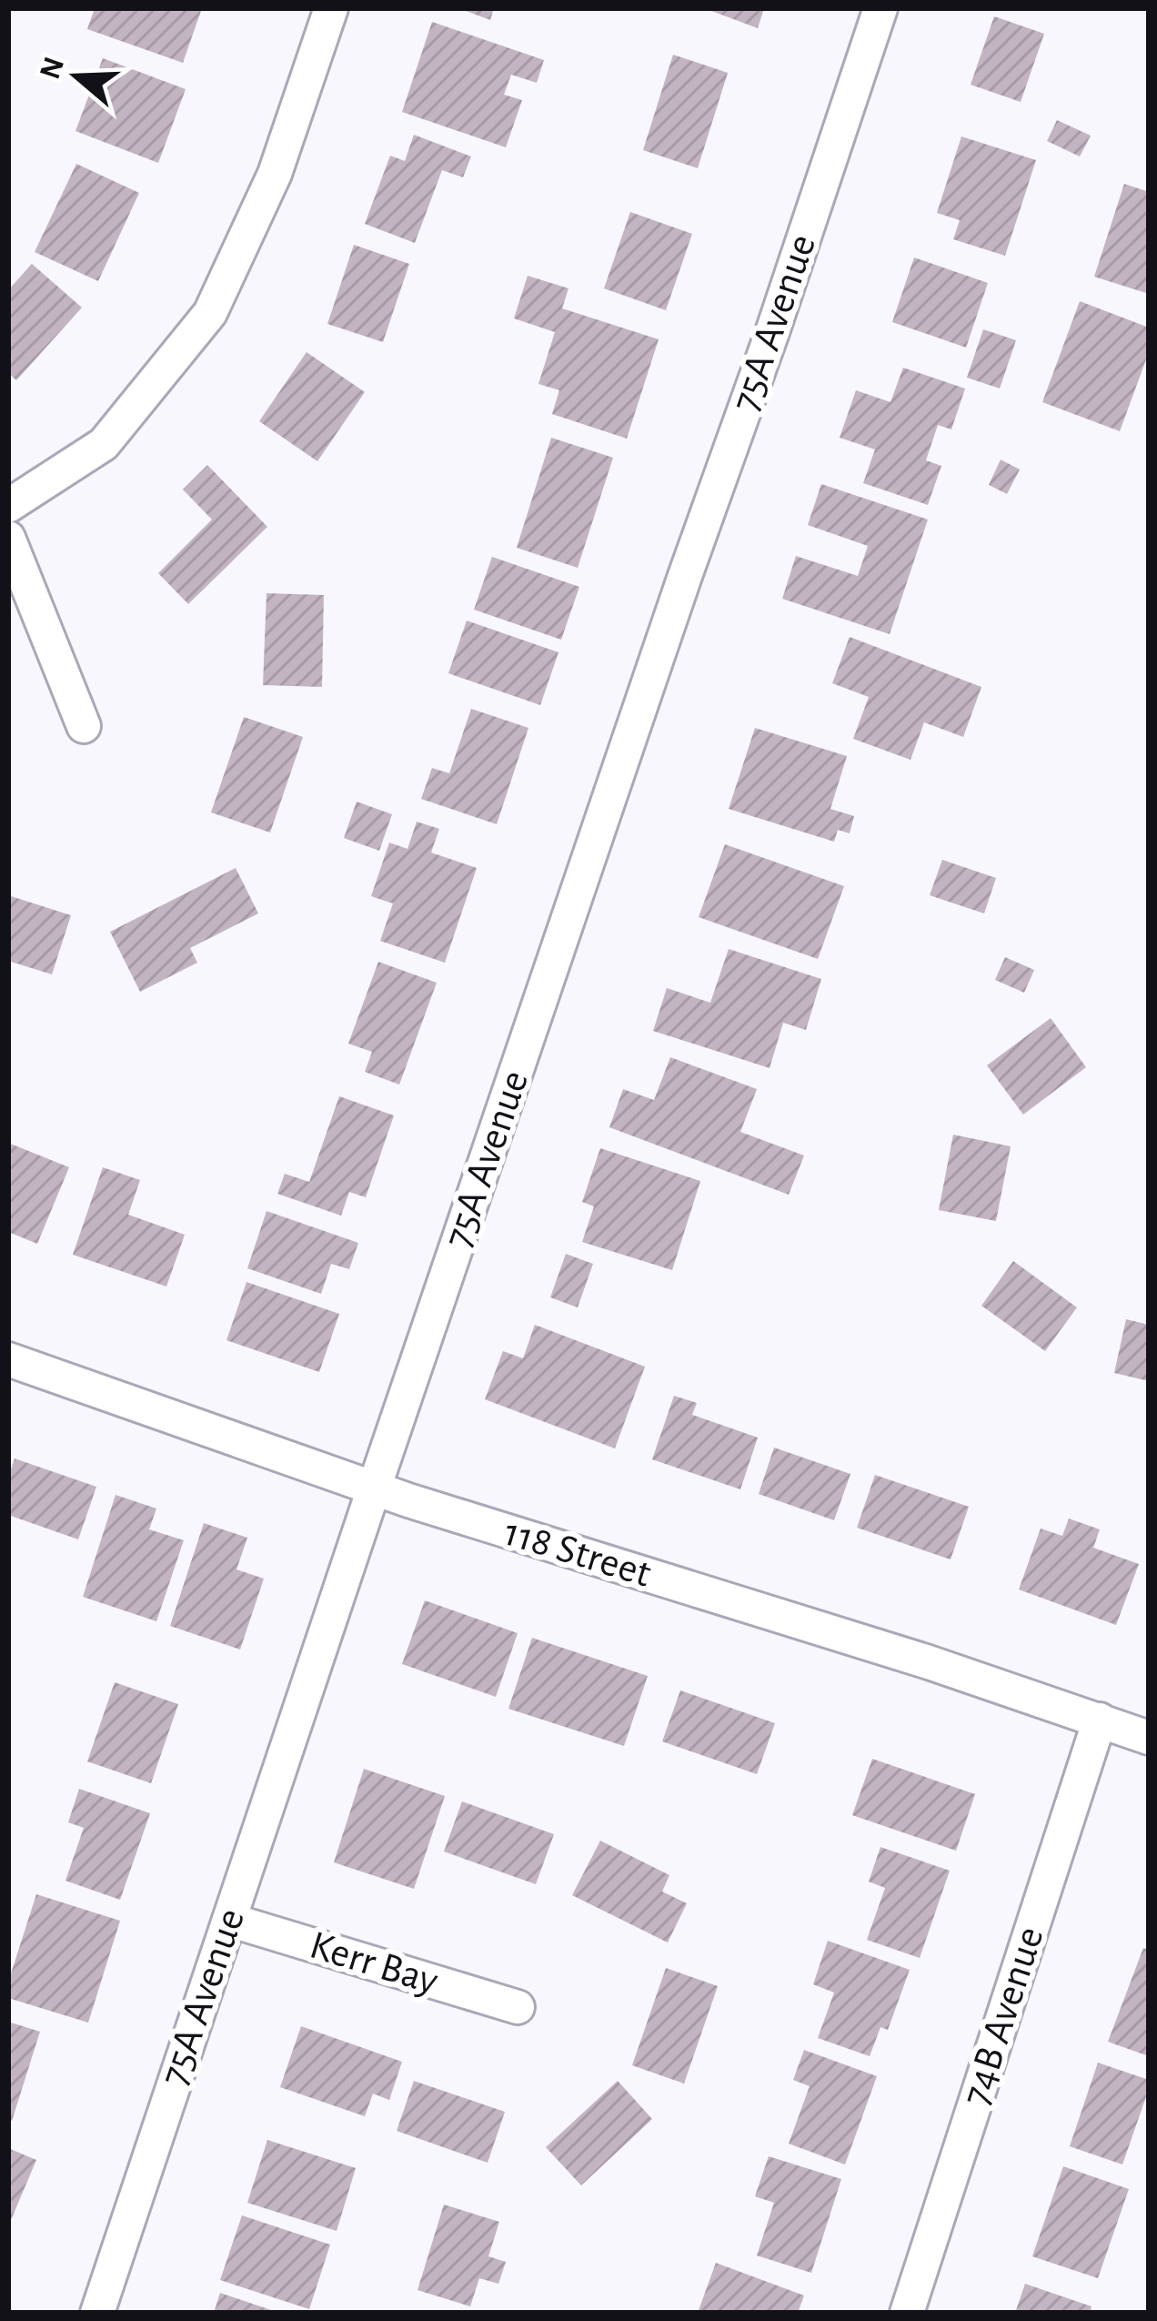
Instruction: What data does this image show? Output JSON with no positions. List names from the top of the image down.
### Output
{
  "streets": {
    "street": [
      "75A Avenue",
      "118 Street",
      "Kerr Bay",
      "74B Avenue"
    ]
  },
  "crossings": [
    ["75A Avenue", "118 Street"],
    ["75A Avenue", "Kerr Bay"],
    ["118 Street", "74B Avenue"]
  ],
  "north": "left"
}
